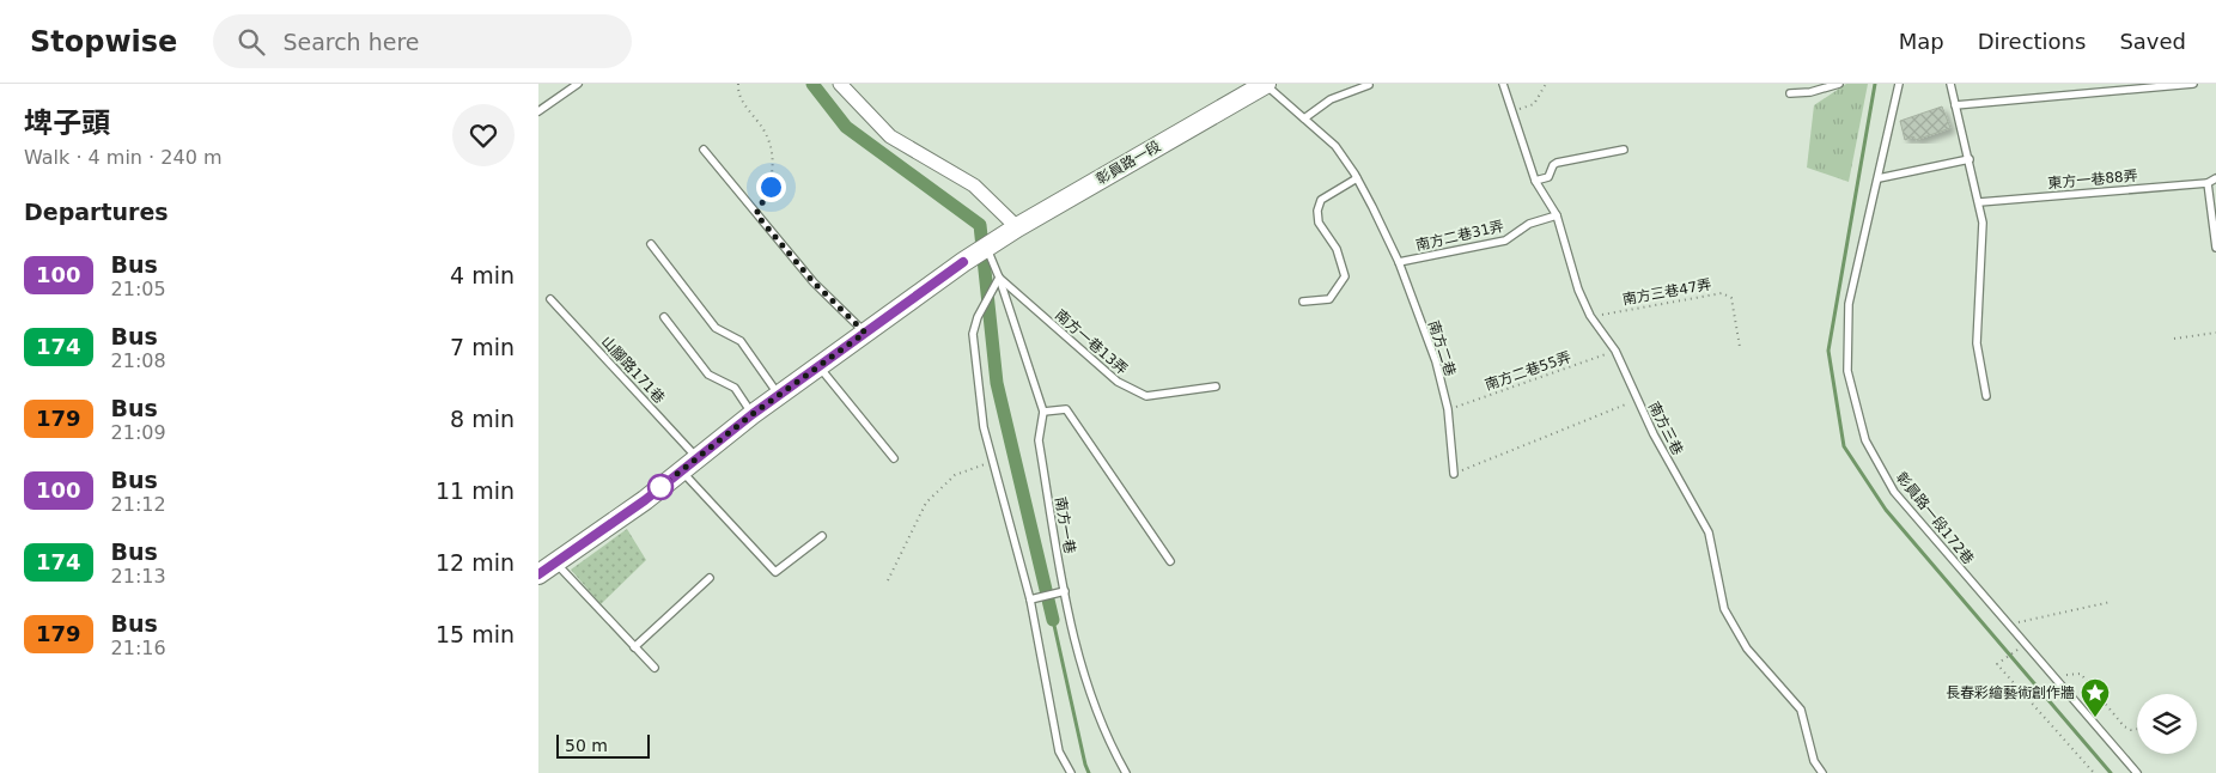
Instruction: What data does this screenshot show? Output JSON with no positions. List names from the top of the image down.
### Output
{
  "streets": {
    "main road": ["彰員路一段"],
    "lane": [
      "東方一巷88弄",
      "南方二巷31弄",
      "南方一巷13弄",
      "南方二巷",
      "山腳路171巷",
      "南方三巷",
      "彰員路一段172巷",
      "南方一巷"
    ],
    "path": ["南方三巷47弄", "南方二巷55弄"]
  },
  "crossings": [
    ["彰員路一段", "南方二巷"],
    ["彰員路一段", "山腳路171巷"],
    ["彰員路一段", "南方一巷"],
    ["南方二巷31弄", "南方二巷"],
    ["南方二巷31弄", "南方三巷"],
    ["南方三巷47弄", "南方三巷"],
    ["南方一巷13弄", "南方一巷"],
    ["南方二巷", "南方二巷55弄"],
    ["南方二巷55弄", "南方三巷"]
  ],
  "places": {
    "place": ["長春彩繪藝術創作牆"]
  },
  "lines": ["bus line 100"],
  "scale_bar": "50 m",
  "page": {
    "header": "Stopwise",
    "search": "Search here",
    "nav": ["Map", "Directions", "Saved"],
    "heading": [
      ["埤子頭", "Walk · 4 min · 240 m"],
      "Departures"
    ],
    "list": [
      {
        "mark": "100",
        "name": "Bus",
        "note": "21:05",
        "value": "4 min"
      },
      {
        "mark": "174",
        "name": "Bus",
        "note": "21:08",
        "value": "7 min"
      },
      {
        "mark": "179",
        "name": "Bus",
        "note": "21:09",
        "value": "8 min"
      },
      {
        "mark": "100",
        "name": "Bus",
        "note": "21:12",
        "value": "11 min"
      },
      {
        "mark": "174",
        "name": "Bus",
        "note": "21:13",
        "value": "12 min"
      },
      {
        "mark": "179",
        "name": "Bus",
        "note": "21:16",
        "value": "15 min"
      }
    ],
    "scale": "50 m"
  }
}
